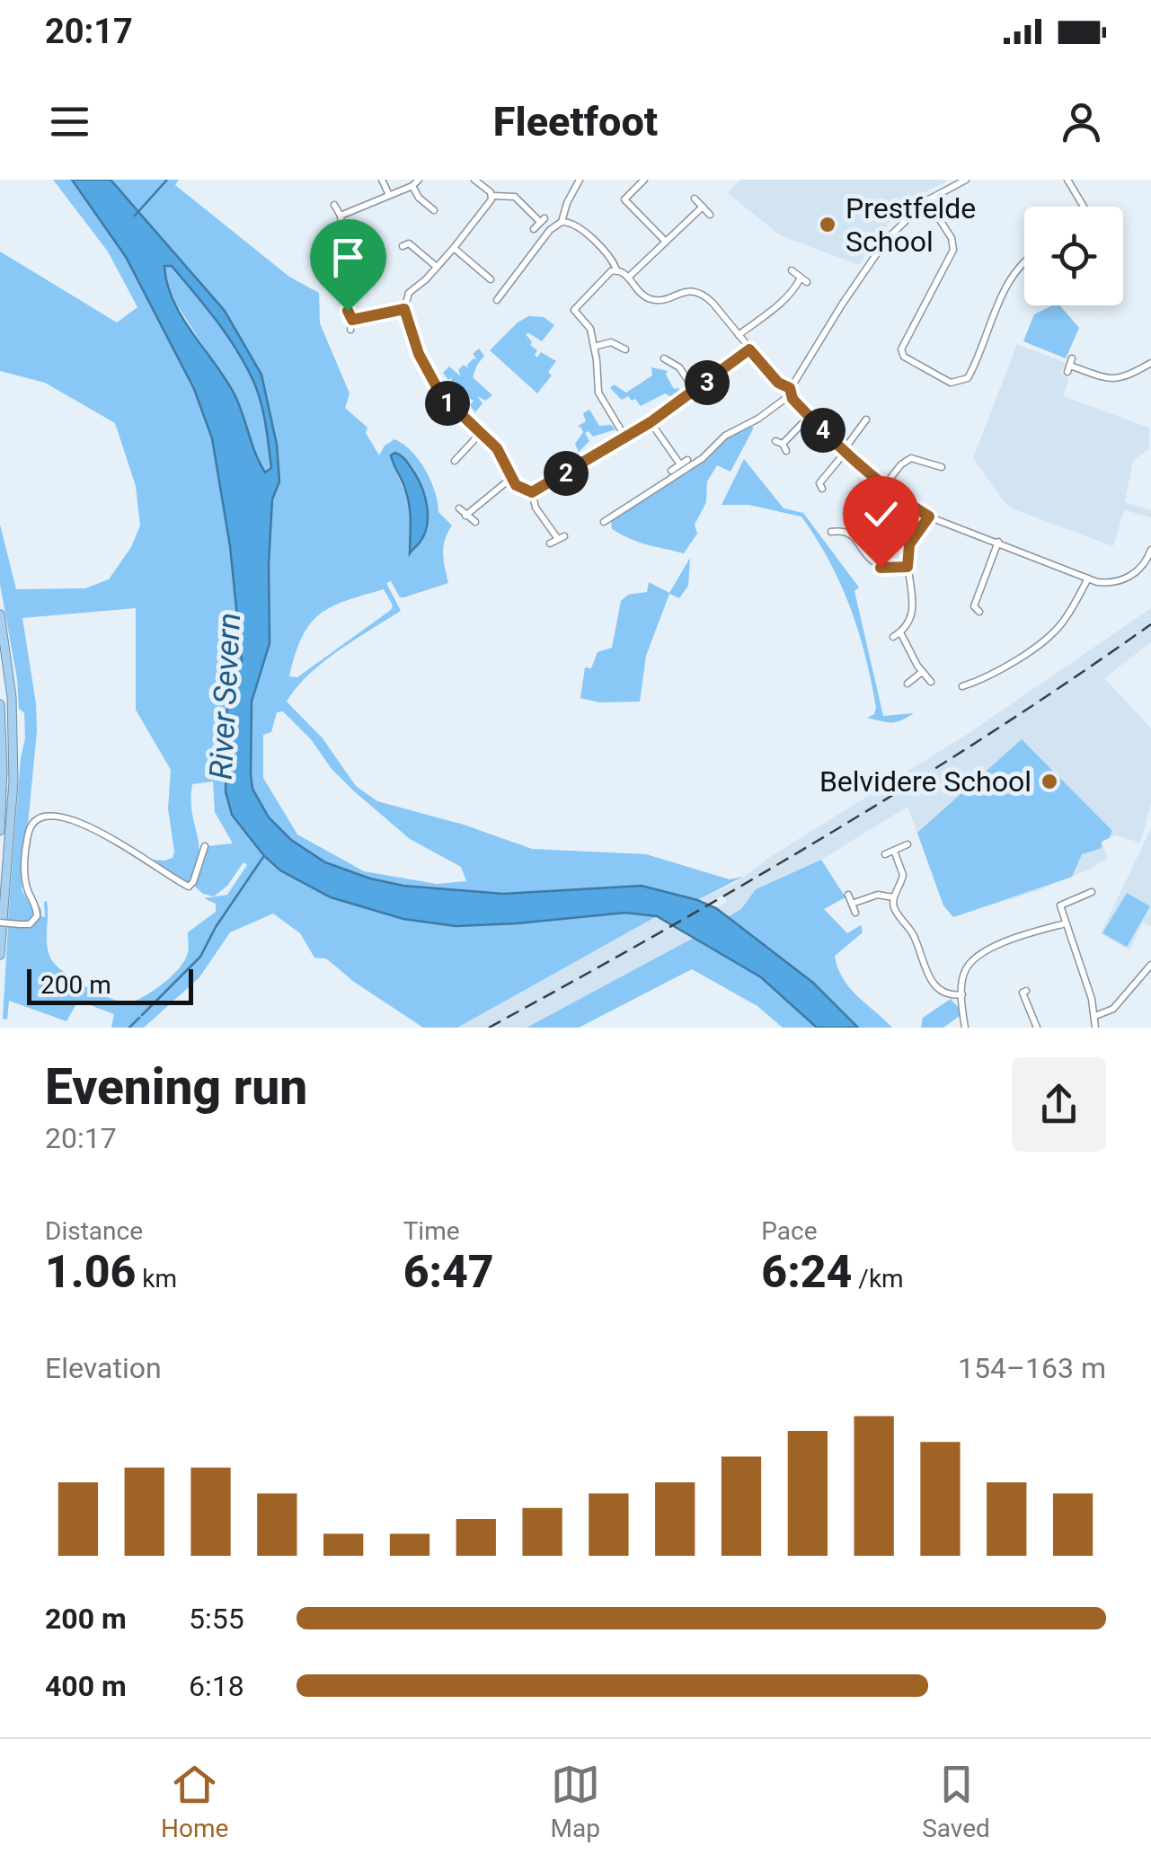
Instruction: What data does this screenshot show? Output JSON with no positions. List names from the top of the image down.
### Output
{
  "water": ["River Severn"],
  "places": ["Prestfelde School", "Belvidere School"],
  "scale_bar": "200 m",
  "page": {
    "status": "20:17",
    "header": "Fleetfoot",
    "pins": [
      "3",
      "1",
      "4",
      "2"
    ],
    "scale": "200 m",
    "heading": ["Evening run", "20:17"],
    "stats": [
      ["Distance", "1.06 km"],
      ["Time", "6:47"],
      ["Pace", "6:24 /km"]
    ],
    "chart": ["Elevation", "154–163 m"],
    "list": [
      {
        "name": "200 m",
        "note": "5:55"
      },
      {
        "name": "400 m",
        "note": "6:18"
      }
    ],
    "tabs": ["Home", "Map", "Saved"]
  }
}
